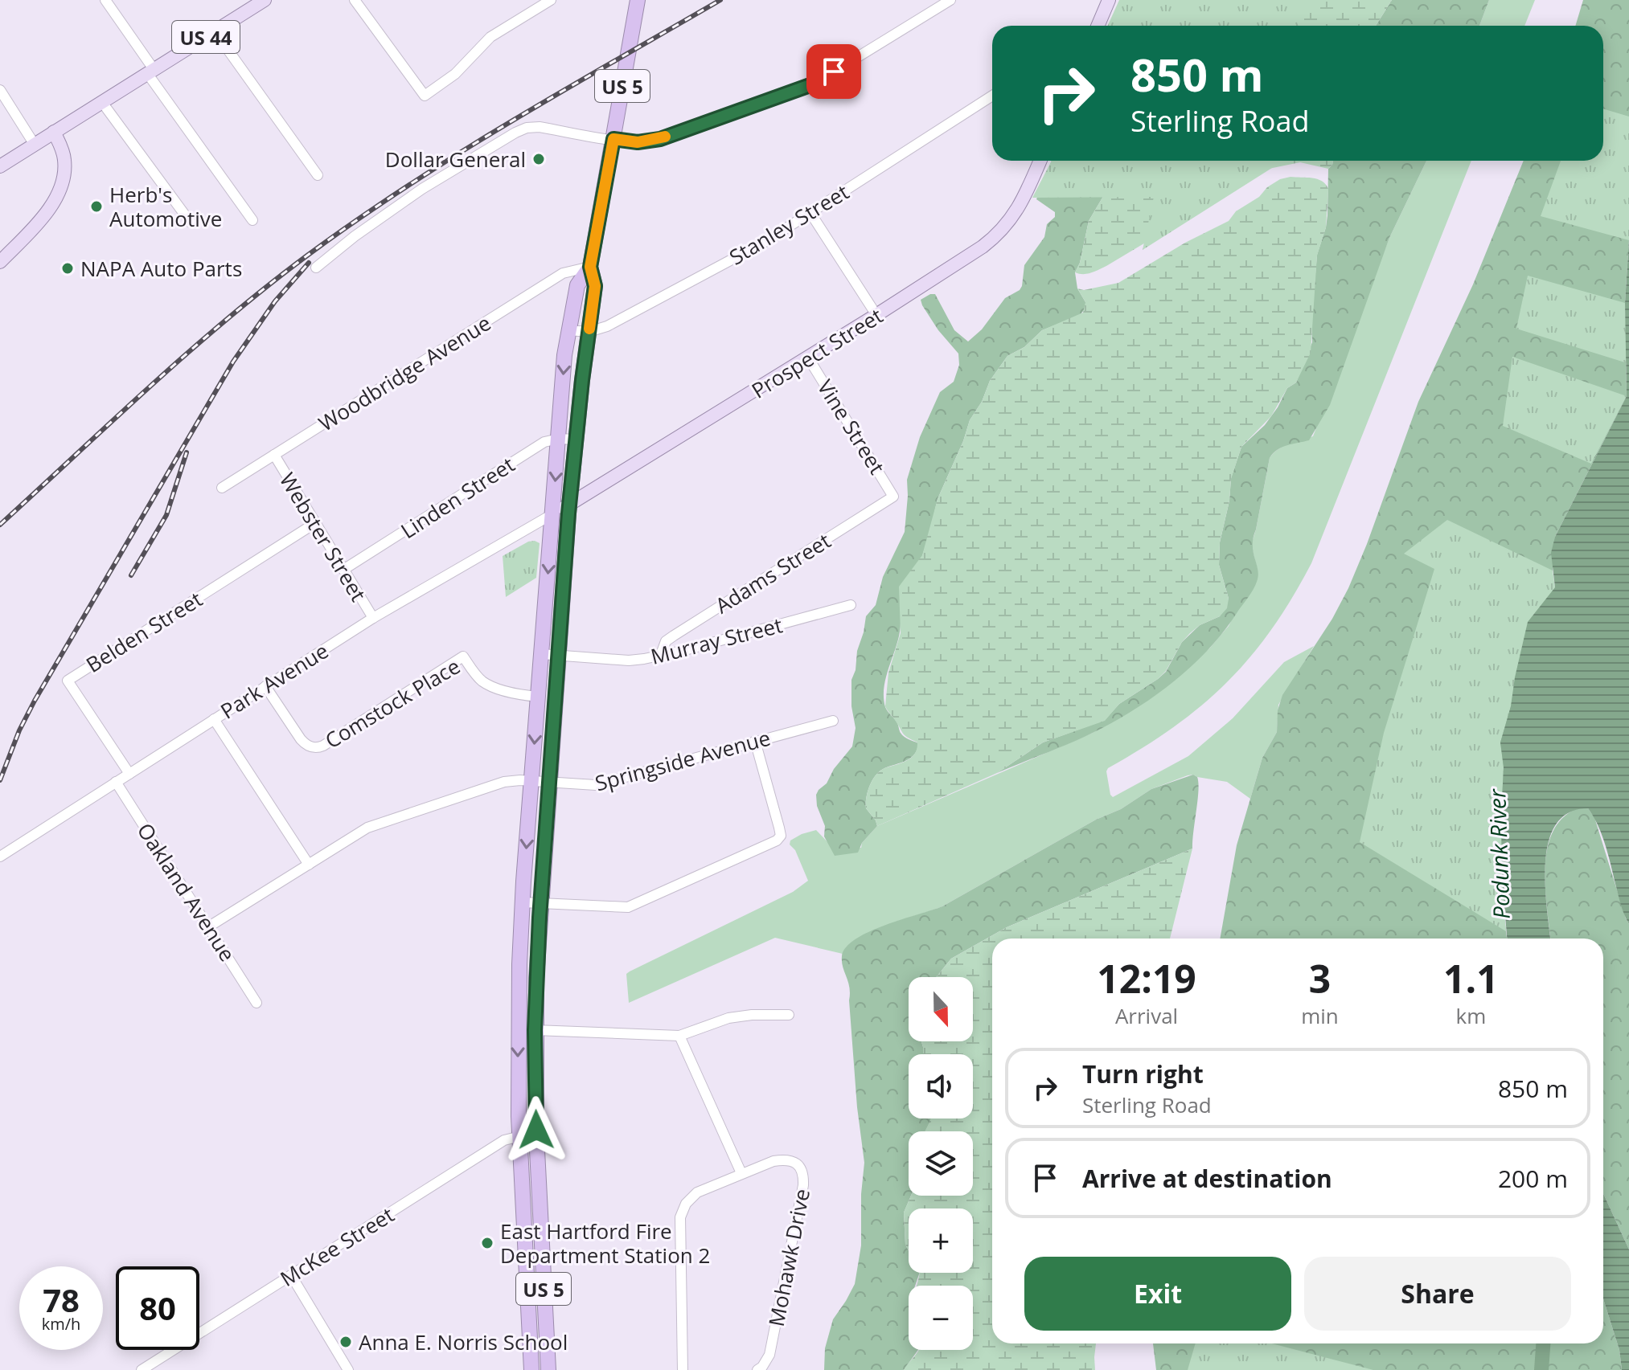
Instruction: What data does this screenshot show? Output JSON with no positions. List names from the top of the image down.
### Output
{
  "streets": {
    "highway": ["US 5"],
    "main road": ["US 44", "Prospect Street"],
    "street": [
      "Stanley Street",
      "Woodbridge Avenue",
      "Vine Street",
      "Linden Street",
      "Webster Street",
      "Adams Street",
      "Belden Street",
      "Murray Street",
      "Park Avenue",
      "Comstock Place",
      "Springside Avenue",
      "Oakland Avenue",
      "McKee Street",
      "Mohawk Drive"
    ]
  },
  "crossings": [
    ["US 5", "Stanley Street"],
    ["US 5", "Prospect Street"],
    ["US 5", "Woodbridge Avenue"],
    ["US 5", "Linden Street"],
    ["US 5", "Murray Street"],
    ["US 5", "Park Avenue"],
    ["US 5", "Comstock Place"],
    ["US 5", "Springside Avenue"],
    ["US 5", "McKee Street"],
    ["Prospect Street", "Vine Street"],
    ["Prospect Street", "Park Avenue"],
    ["Woodbridge Avenue", "Webster Street"],
    ["Vine Street", "Adams Street"],
    ["Linden Street", "Webster Street"],
    ["Webster Street", "Belden Street"],
    ["Webster Street", "Park Avenue"],
    ["Adams Street", "Murray Street"],
    ["Belden Street", "Park Avenue"],
    ["Park Avenue", "Comstock Place"],
    ["Park Avenue", "Oakland Avenue"],
    ["Springside Avenue", "Oakland Avenue"]
  ],
  "water": ["Podunk River"],
  "places": [
    "Dollar General",
    "Herb's Automotive",
    "NAPA Auto Parts",
    "East Hartford Fire Department Station 2",
    "Anna E. Norris School"
  ],
  "north": "bottom",
  "page": {
    "turn": ["850 m", "Sterling Road"],
    "eta": [
      "12:19",
      "Arrival",
      "3",
      "min",
      "1.1",
      "km"
    ],
    "map_buttons": ["+", "−"],
    "list": [
      {
        "name": "Turn right",
        "note": "Sterling Road",
        "value": "850 m"
      },
      {
        "name": "Arrive at destination",
        "value": "200 m"
      }
    ],
    "buttons": ["Exit", "Share"],
    "speed": "78 km/h",
    "limit": "80"
  }
}
